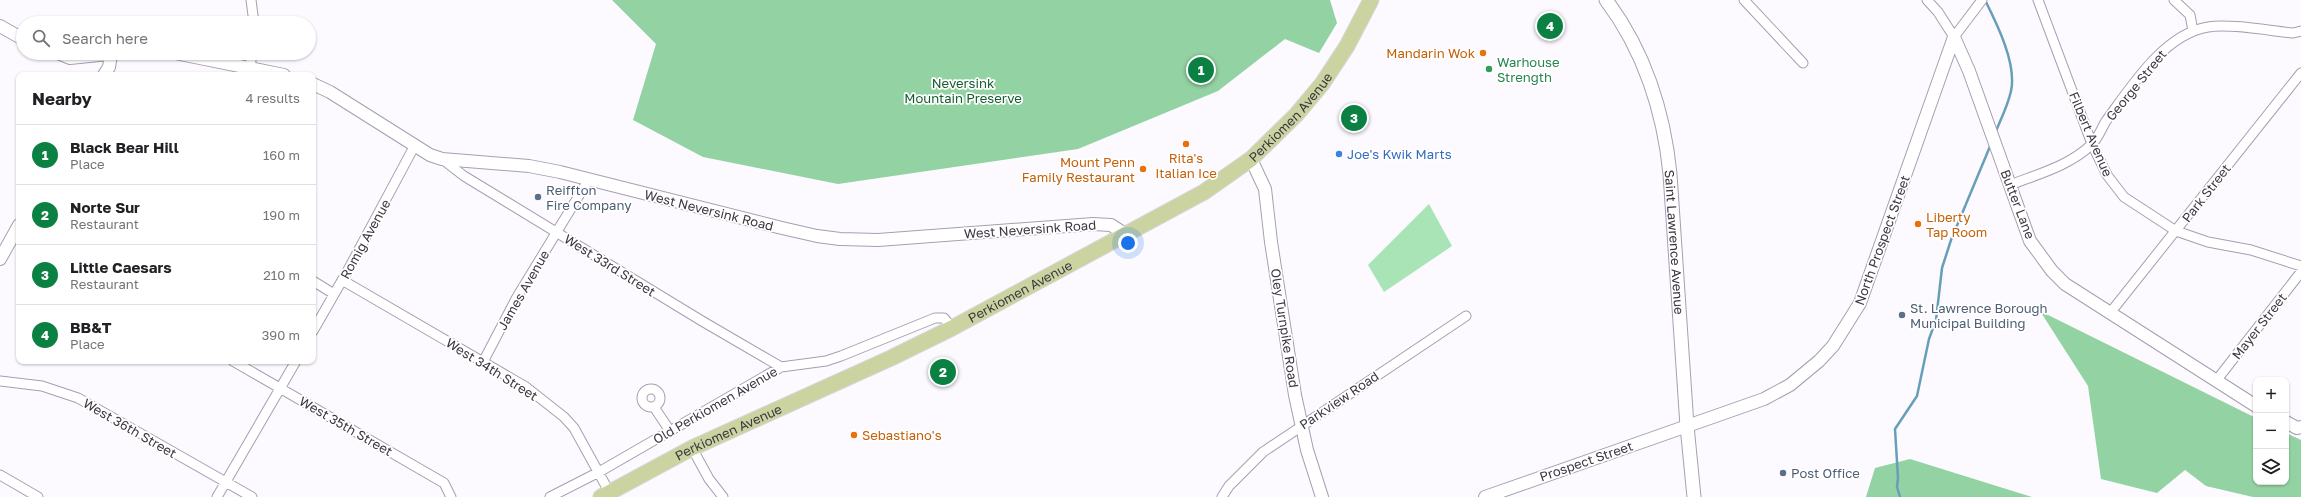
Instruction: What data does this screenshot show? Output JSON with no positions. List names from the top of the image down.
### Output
{
  "streets": {
    "main road": ["Perkiomen Avenue", "Saint Lawrence Avenue"],
    "street": [
      "George Street",
      "Filbert Avenue",
      "Park Street",
      "Butter Lane",
      "West Neversink Road",
      "Romig Avenue",
      "North Prospect Street",
      "West 33rd Street",
      "James Avenue",
      "Mayer Street",
      "Oley Turnpike Road",
      "West 34th Street",
      "Parkview Road",
      "Old Perkiomen Avenue",
      "West 35th Street",
      "West 36th Street",
      "Prospect Street"
    ]
  },
  "crossings": [
    ["George Street", "Filbert Avenue"],
    ["George Street", "Butter Lane"],
    ["Perkiomen Avenue", "West Neversink Road"],
    ["Perkiomen Avenue", "Oley Turnpike Road"],
    ["Perkiomen Avenue", "West 34th Street"],
    ["Perkiomen Avenue", "Old Perkiomen Avenue"],
    ["Filbert Avenue", "Park Street"],
    ["Park Street", "Butter Lane"],
    ["Butter Lane", "North Prospect Street"],
    ["Butter Lane", "Mayer Street"],
    ["West Neversink Road", "Romig Avenue"],
    ["West Neversink Road", "West 33rd Street"],
    ["West Neversink Road", "James Avenue"],
    ["Romig Avenue", "West 34th Street"],
    ["North Prospect Street", "Saint Lawrence Avenue"],
    ["North Prospect Street", "Prospect Street"],
    ["Saint Lawrence Avenue", "Prospect Street"],
    ["West 33rd Street", "James Avenue"],
    ["West 33rd Street", "Old Perkiomen Avenue"],
    ["James Avenue", "West 34th Street"],
    ["Oley Turnpike Road", "Parkview Road"],
    ["West 34th Street", "Old Perkiomen Avenue"]
  ],
  "parks": ["Neversink Mountain Preserve"],
  "places": [
    "Mandarin Wok",
    "Warhouse Strength",
    "Rita's Italian Ice",
    "Joe's Kwik Marts",
    "Mount Penn Family Restaurant",
    "Reiffton Fire Company",
    "Liberty Tap Room",
    "St. Lawrence Borough Municipal Building",
    "Sebastiano's",
    "Post Office"
  ],
  "page": {
    "pins": [
      "4",
      "1",
      "3",
      "2"
    ],
    "search": "Search here",
    "heading": ["Nearby", "4 results"],
    "list": [
      {
        "mark": "1",
        "name": "Black Bear Hill",
        "note": "Place",
        "value": "160 m"
      },
      {
        "mark": "2",
        "name": "Norte Sur",
        "note": "Restaurant",
        "value": "190 m"
      },
      {
        "mark": "3",
        "name": "Little Caesars",
        "note": "Restaurant",
        "value": "210 m"
      },
      {
        "mark": "4",
        "name": "BB&T",
        "note": "Place",
        "value": "390 m"
      }
    ],
    "map_buttons": ["+", "−"]
  }
}
